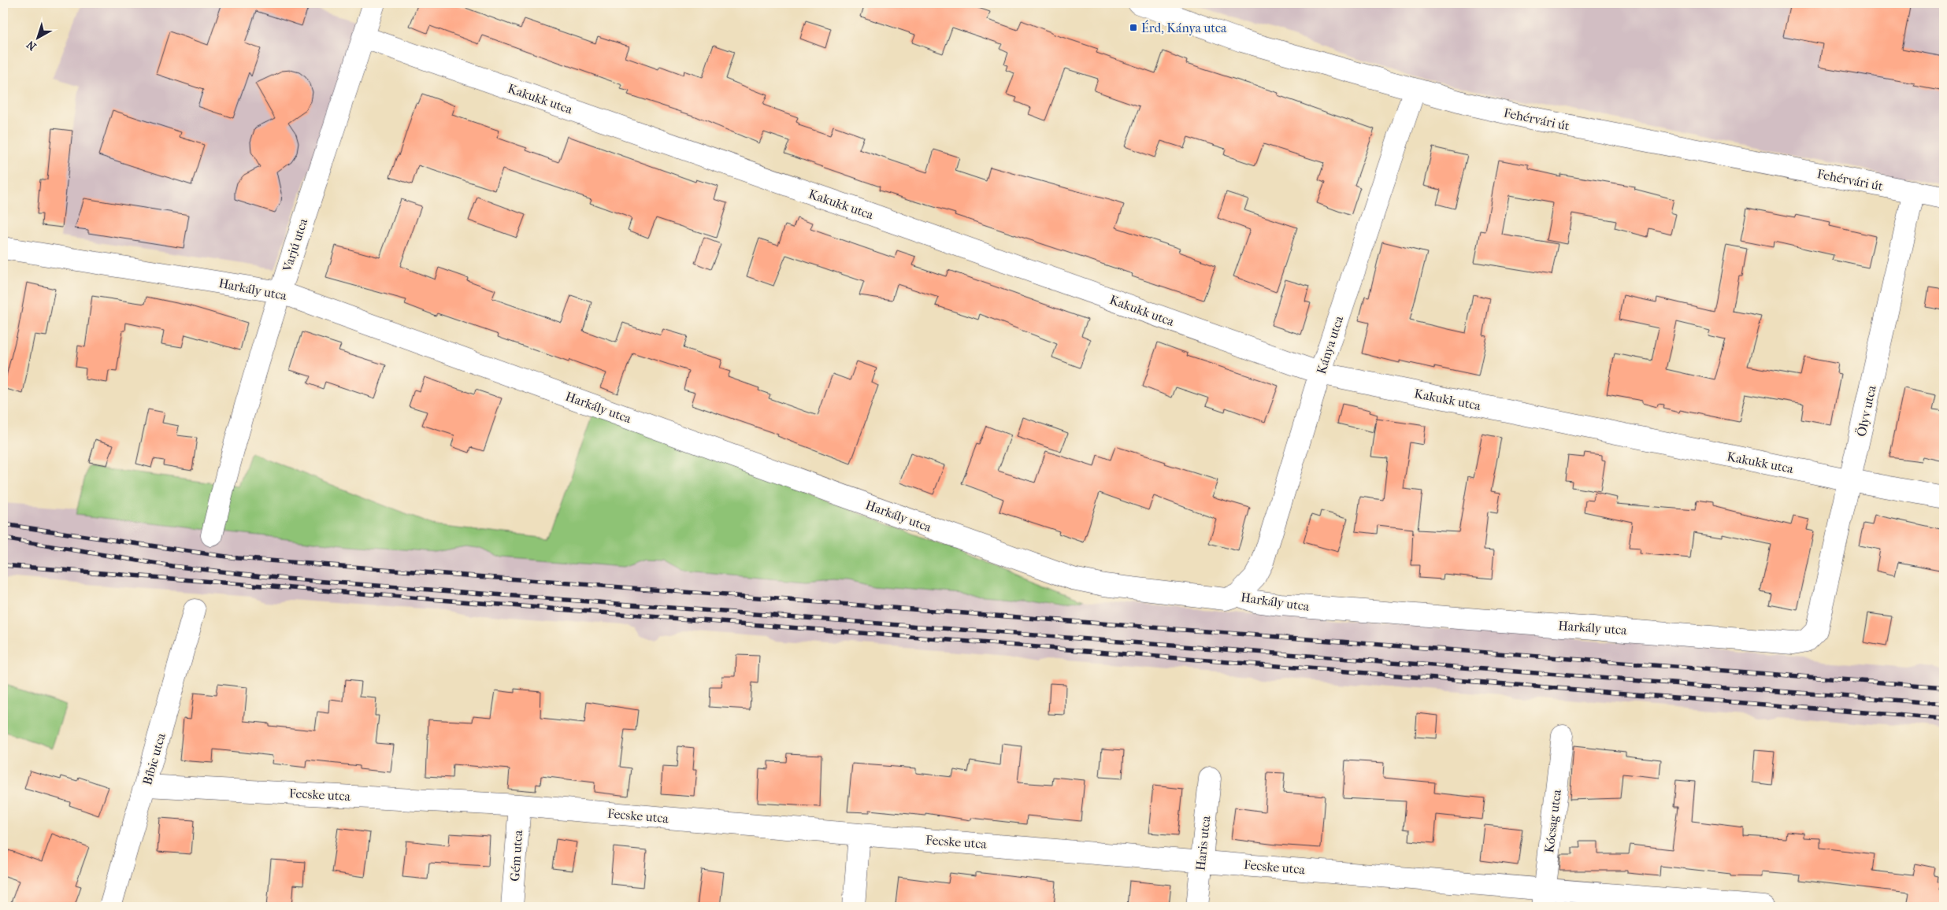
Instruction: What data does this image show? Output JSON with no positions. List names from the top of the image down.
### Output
{
  "streets": {
    "street": [
      "Kakukk utca",
      "Fehérvári út",
      "Varjú utca",
      "Harkály utca",
      "Kánya utca",
      "Ölyv utca",
      "Bíbic utca",
      "Fecske utca",
      "Kócsag utca",
      "Haris utca",
      "Gém utca"
    ]
  },
  "crossings": [
    ["Kakukk utca", "Varjú utca"],
    ["Kakukk utca", "Kánya utca"],
    ["Kakukk utca", "Ölyv utca"],
    ["Fehérvári út", "Kánya utca"],
    ["Fehérvári út", "Ölyv utca"],
    ["Varjú utca", "Harkály utca"],
    ["Harkály utca", "Kánya utca"],
    ["Harkály utca", "Ölyv utca"],
    ["Bíbic utca", "Fecske utca"],
    ["Fecske utca", "Kócsag utca"],
    ["Fecske utca", "Haris utca"],
    ["Fecske utca", "Gém utca"]
  ],
  "places": {
    "transit": ["Érd, Kánya utca"]
  },
  "north": "bottom left"
}
